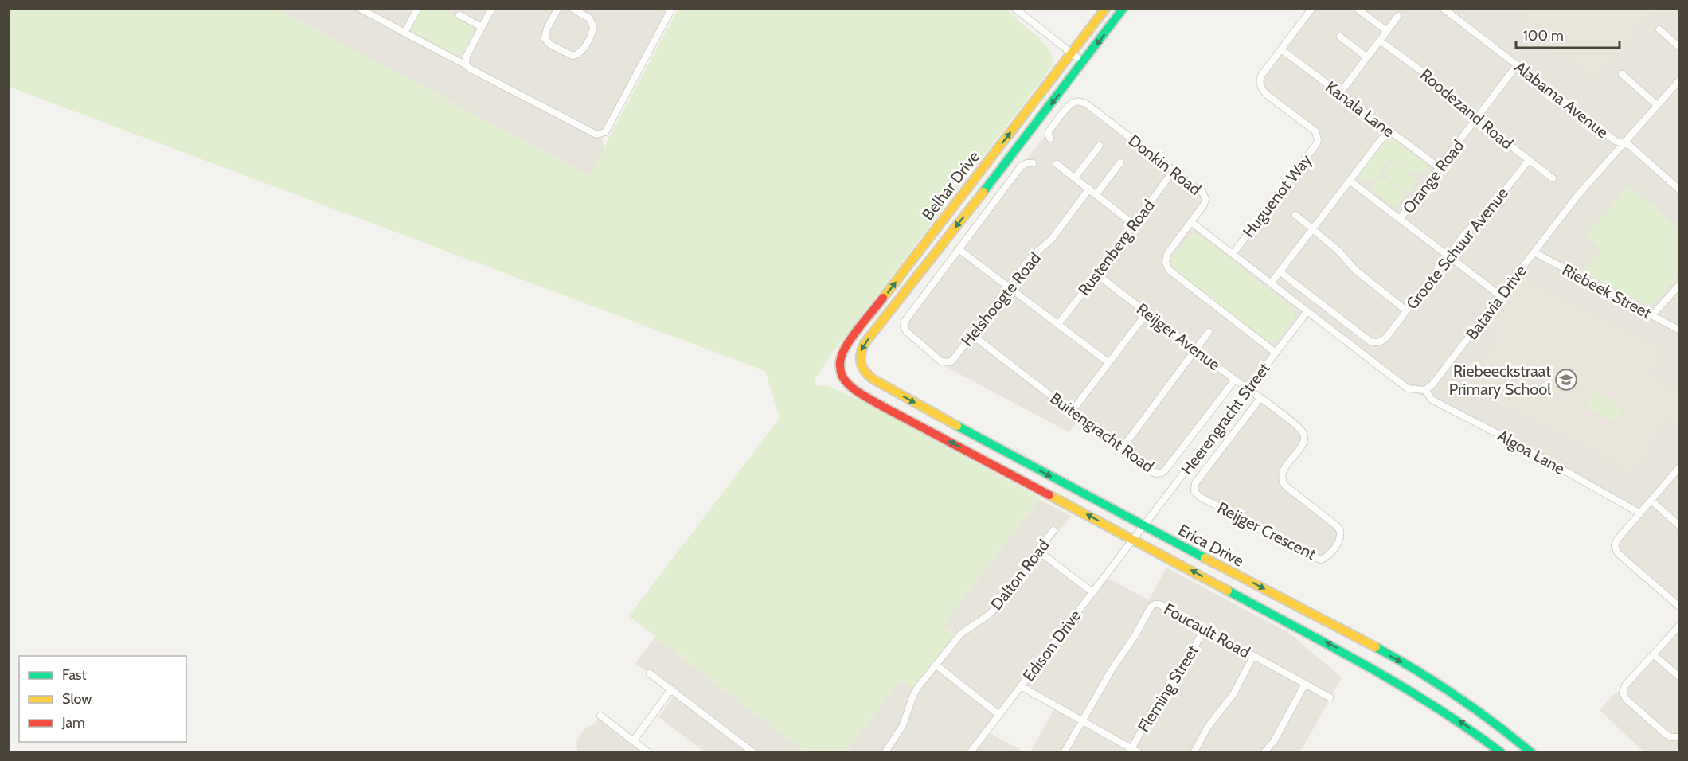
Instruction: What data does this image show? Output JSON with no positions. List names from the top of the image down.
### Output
{
  "streets": {
    "main road": ["Belhar Drive", "Erica Drive"],
    "street": [
      "Alabama Avenue",
      "Kanala Lane",
      "Roodezand Road",
      "Donkin Road",
      "Orange Road",
      "Huguenot Way",
      "Rustenberg Road",
      "Groote Schuur Avenue",
      "Riebeek Street",
      "Helshoogte Road",
      "Batavia Drive",
      "Reijger Avenue",
      "Heerengracht Street",
      "Buitengracht Road",
      "Algoa Lane",
      "Reijger Crescent",
      "Dalton Road",
      "Foucault Road",
      "Edison Drive",
      "Fleming Street"
    ]
  },
  "crossings": [
    ["Alabama Avenue", "Orange Road"],
    ["Alabama Avenue", "Batavia Drive"],
    ["Kanala Lane", "Orange Road"],
    ["Kanala Lane", "Huguenot Way"],
    ["Roodezand Road", "Orange Road"],
    ["Roodezand Road", "Groote Schuur Avenue"],
    ["Donkin Road", "Rustenberg Road"],
    ["Donkin Road", "Heerengracht Street"],
    ["Belhar Drive", "Erica Drive"],
    ["Rustenberg Road", "Reijger Avenue"],
    ["Riebeek Street", "Batavia Drive"],
    ["Helshoogte Road", "Buitengracht Road"],
    ["Batavia Drive", "Algoa Lane"],
    ["Reijger Avenue", "Heerengracht Street"],
    ["Reijger Avenue", "Buitengracht Road"],
    ["Reijger Avenue", "Reijger Crescent"],
    ["Heerengracht Street", "Erica Drive"],
    ["Heerengracht Street", "Edison Drive"],
    ["Erica Drive", "Edison Drive"],
    ["Foucault Road", "Fleming Street"]
  ],
  "places": {
    "school or university": ["Riebeeckstraat Primary School"]
  },
  "legend": ["Fast", "Slow", "Jam"],
  "scale_bar": "100 m"
}
